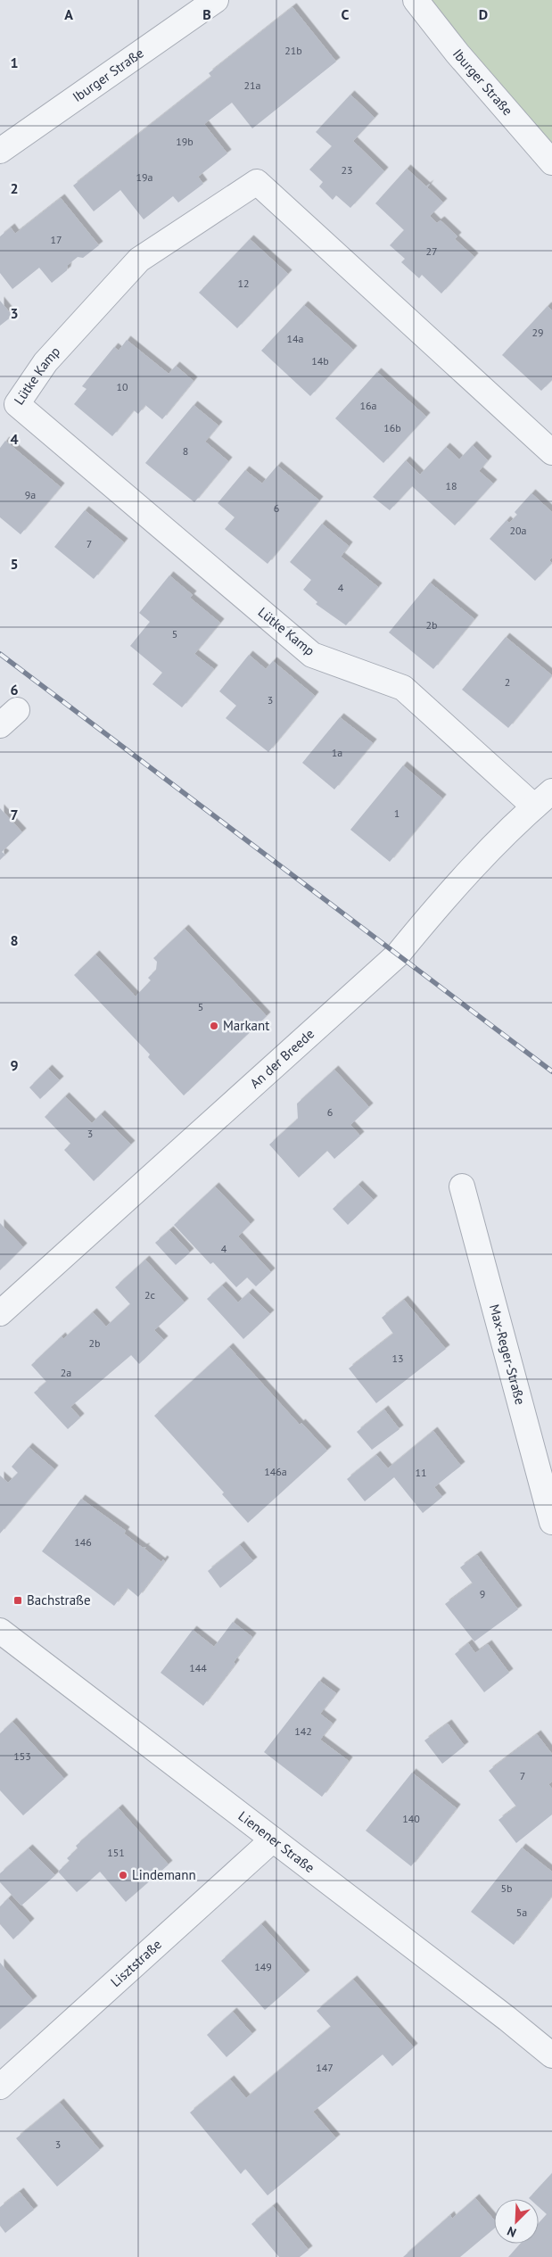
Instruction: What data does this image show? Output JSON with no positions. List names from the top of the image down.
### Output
{
  "streets": {
    "street": [
      "Iburger Straße",
      "Lütke Kamp",
      "An der Breede",
      "Max-Reger-Straße",
      "Lienener Straße",
      "Lisztstraße"
    ]
  },
  "crossings": [
    ["Lütke Kamp", "An der Breede"],
    ["Lienener Straße", "Lisztstraße"]
  ],
  "places": {
    "other": ["Markant", "Lindemann"],
    "transit": ["Bachstraße"]
  },
  "house_numbers": [
    "21b",
    "21a",
    "19b",
    "23",
    "19a",
    "17",
    "27",
    "12",
    "29",
    "14a",
    "14b",
    "10",
    "16a",
    "16b",
    "8",
    "18",
    "9a",
    "6",
    "20a",
    "7",
    "4",
    "2b",
    "5",
    "2",
    "3",
    "1a",
    "1",
    "5",
    "6",
    "3",
    "4",
    "2c",
    "2b",
    "13",
    "2a",
    "146a",
    "11",
    "146",
    "9",
    "144",
    "142",
    "153",
    "7",
    "140",
    "151",
    "5b",
    "5a",
    "149",
    "147",
    "3"
  ],
  "north": "bottom left",
  "grid": {
    "columns": [
      "A",
      "B",
      "C",
      "D"
    ],
    "rows": [
      "1",
      "2",
      "3",
      "4",
      "5",
      "6",
      "7",
      "8",
      "9"
    ]
  }
}
